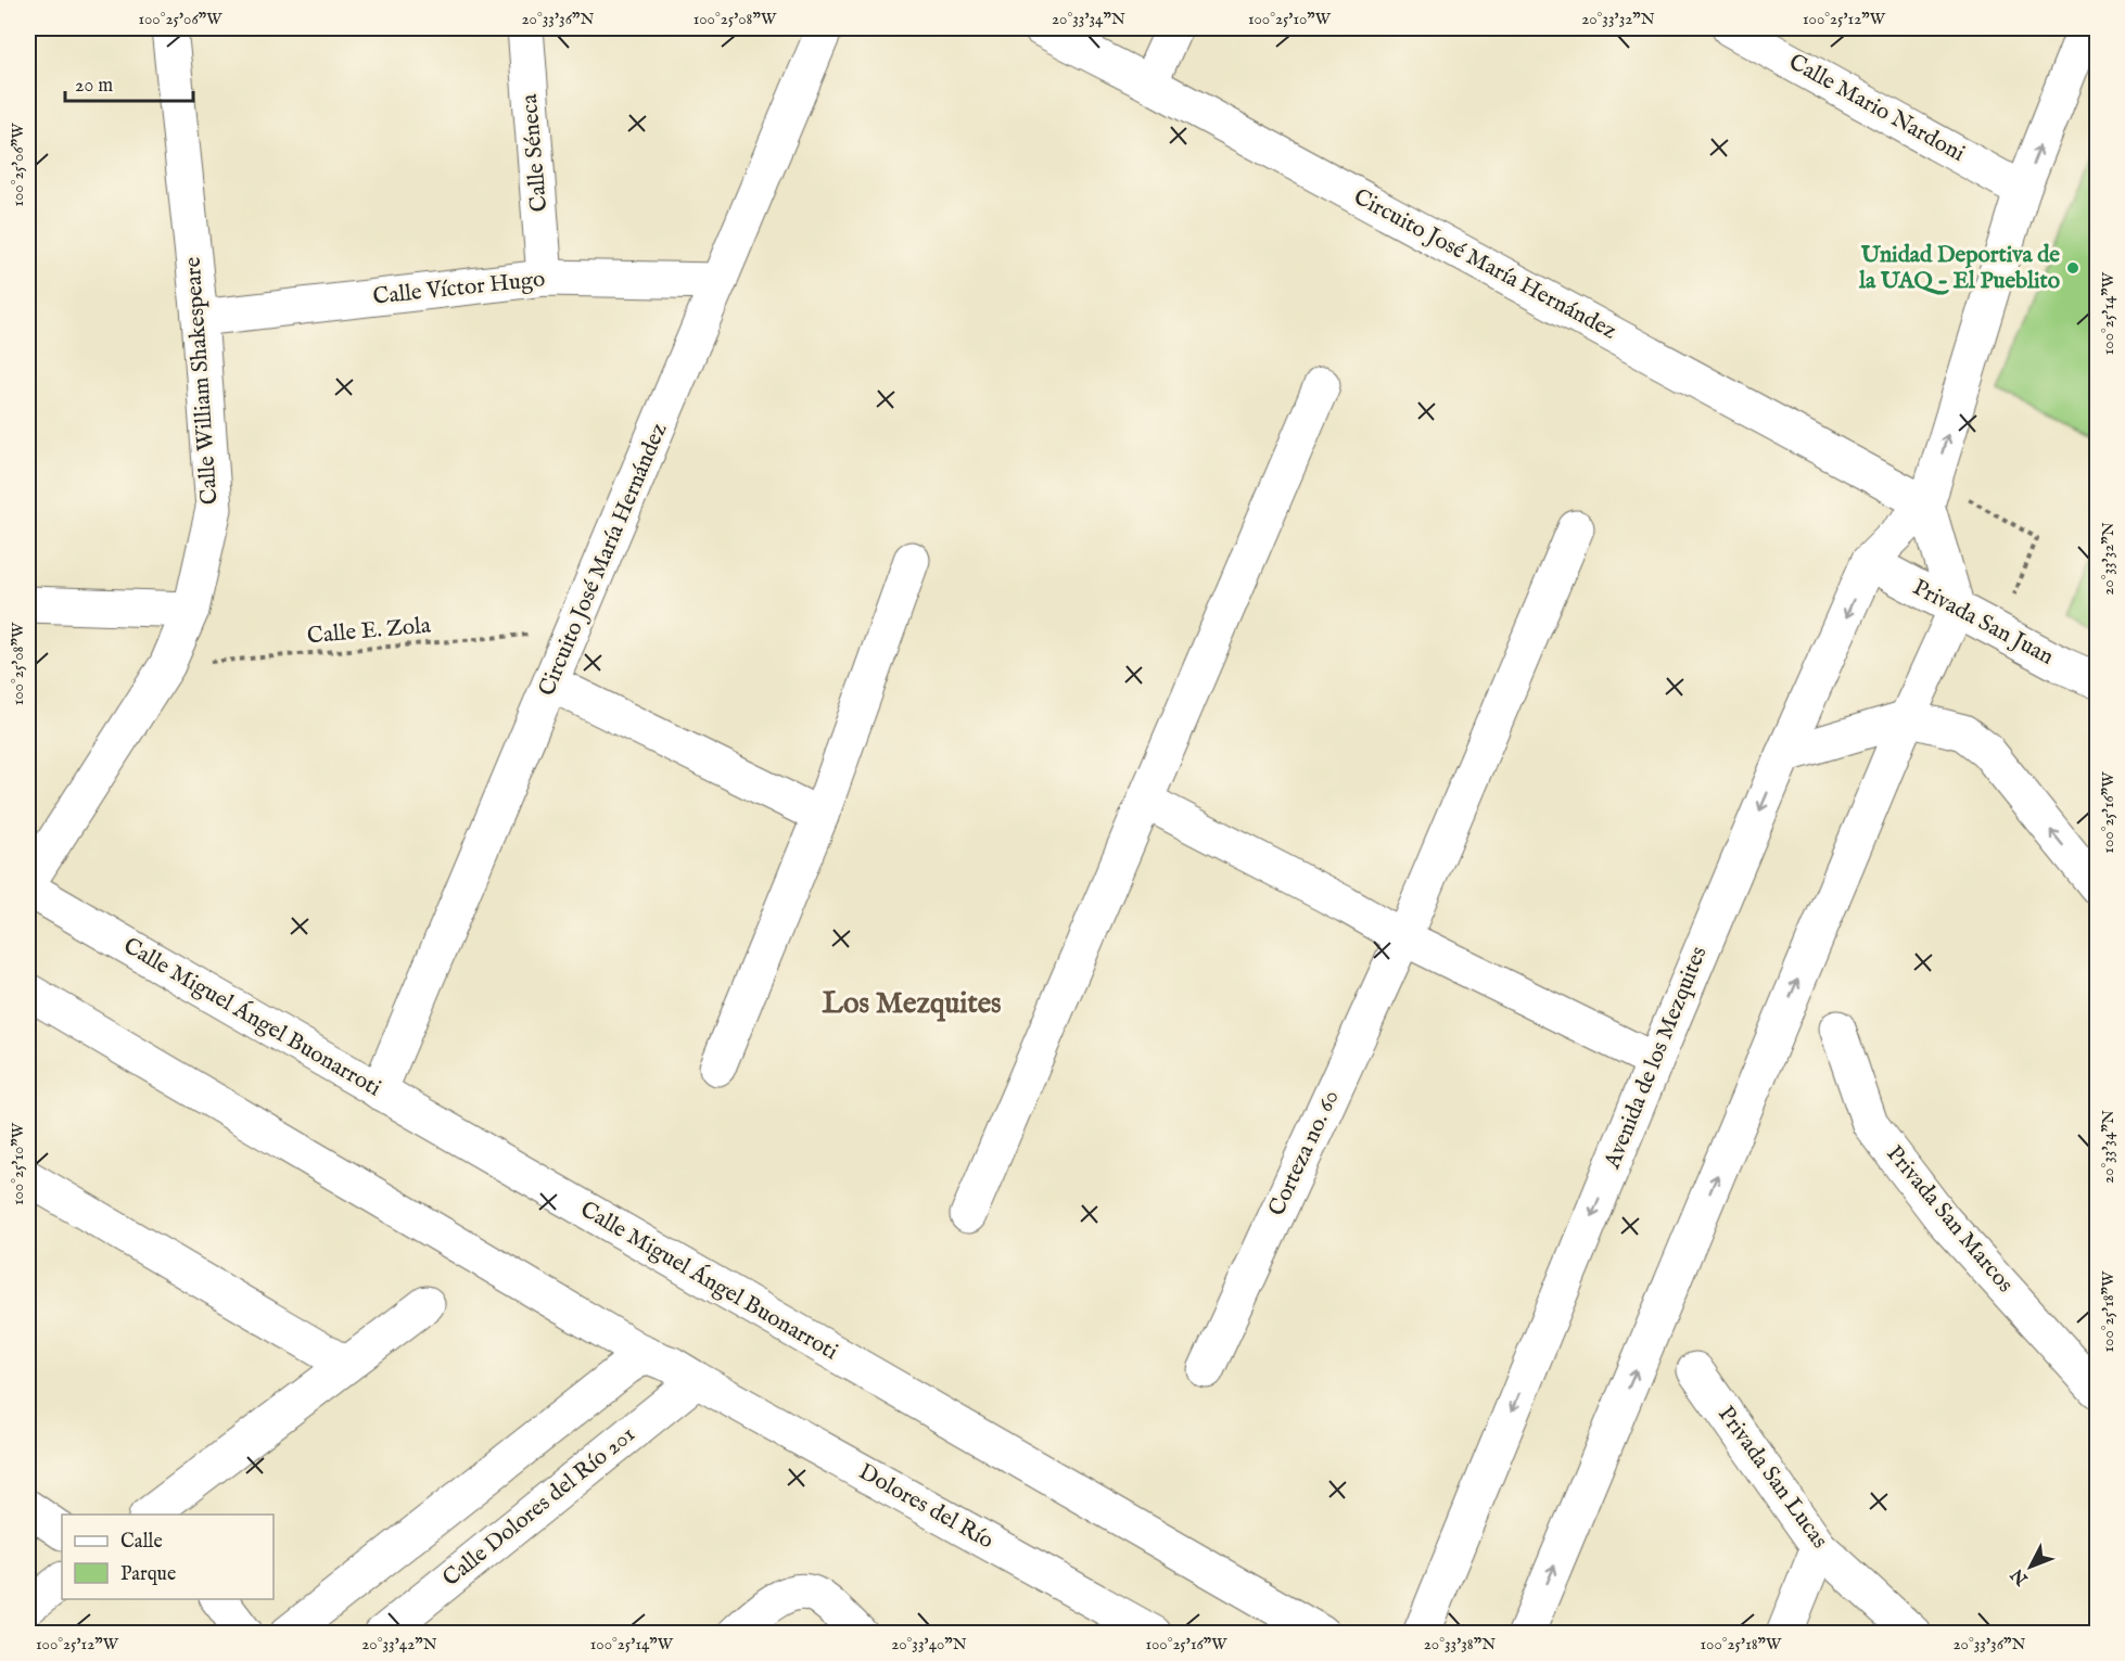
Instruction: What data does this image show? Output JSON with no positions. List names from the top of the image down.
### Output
{
  "streets": {
    "street": [
      "Calle Mario Nardoni",
      "Calle Séneca",
      "Circuito José María Hernández",
      "Calle Víctor Hugo",
      "Calle William Shakespeare",
      "Privada San Juan",
      "Calle Miguel Ángel Buonarroti",
      "Avenida de los Mezquites",
      "Corteza no. 60",
      "Privada San Marcos",
      "Privada San Lucas",
      "Calle Dolores del Río 201",
      "Dolores del Río"
    ],
    "path": ["Calle E. Zola"]
  },
  "crossings": [
    ["Calle Mario Nardoni", "Avenida de los Mezquites"],
    ["Calle Séneca", "Calle Víctor Hugo"],
    ["Circuito José María Hernández", "Calle Víctor Hugo"],
    ["Circuito José María Hernández", "Calle E. Zola"],
    ["Circuito José María Hernández", "Calle Miguel Ángel Buonarroti"],
    ["Circuito José María Hernández", "Avenida de los Mezquites"],
    ["Calle Víctor Hugo", "Calle William Shakespeare"],
    ["Calle William Shakespeare", "Calle E. Zola"],
    ["Privada San Juan", "Avenida de los Mezquites"],
    ["Calle Dolores del Río 201", "Dolores del Río"]
  ],
  "districts": ["Los Mezquites"],
  "places": ["Unidad Deportiva de la UAQ - El Pueblito"],
  "legend": ["Calle", "Parque"],
  "scale_bar": "20 m",
  "north": "bottom left",
  "coordinates": [
    "100°25'06\"W",
    "20°33'36\"N",
    "100°25'08\"W",
    "20°33'34\"N",
    "100°25'10\"W",
    "20°33'32\"N",
    "100°25'12\"W",
    "100°25'14\"W",
    "100°25'16\"W",
    "100°25'18\"W",
    "20°33'42\"N",
    "20°33'40\"N",
    "20°33'38\"N"
  ]
}
